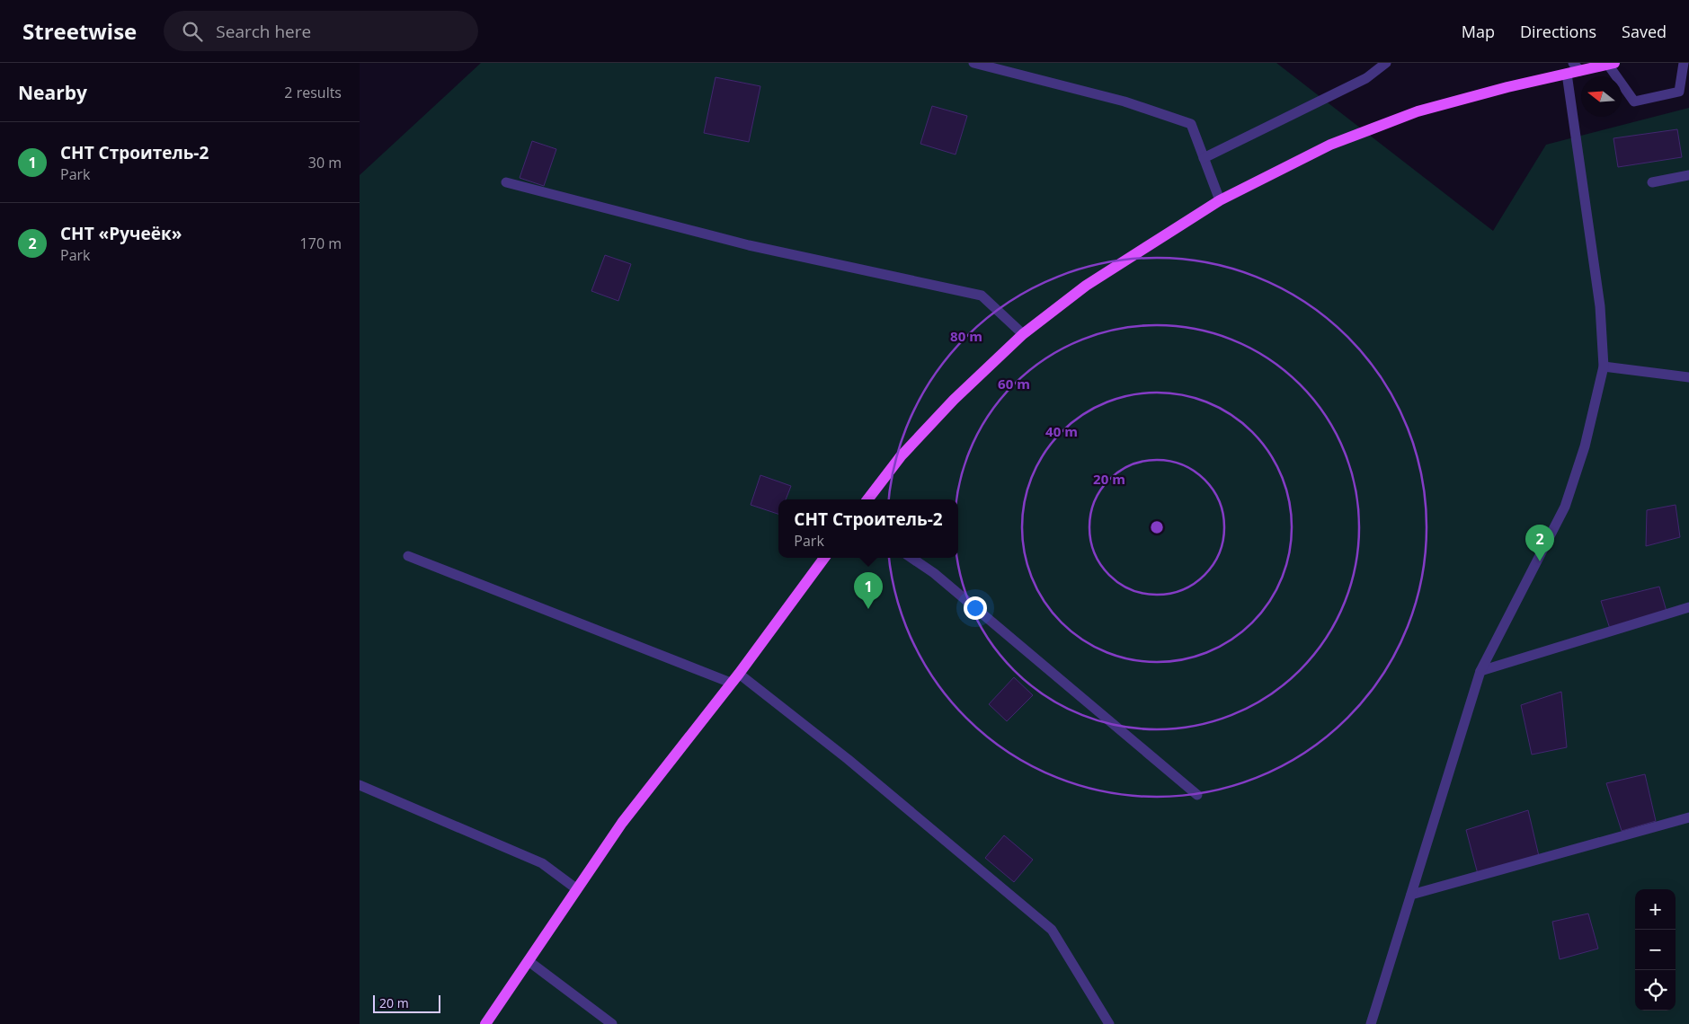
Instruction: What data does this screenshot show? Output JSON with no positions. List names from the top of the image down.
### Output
{
  "scale_bar": "20 m",
  "north": "left",
  "page": {
    "header": "Streetwise",
    "search": "Search here",
    "nav": ["Map", "Directions", "Saved"],
    "heading": ["Nearby", "2 results"],
    "list": [
      {
        "mark": "1",
        "name": "СНТ Строитель-2",
        "note": "Park",
        "value": "30 m"
      },
      {
        "mark": "2",
        "name": "СНТ «Ручеёк»",
        "note": "Park",
        "value": "170 m"
      }
    ],
    "popup": ["СНТ Строитель-2", "Park"],
    "pins": ["2", "1"],
    "map_buttons": ["+", "−"],
    "scale": "20 m"
  },
  "rings": [
    "80 m",
    "60 m",
    "40 m",
    "20 m"
  ]
}
